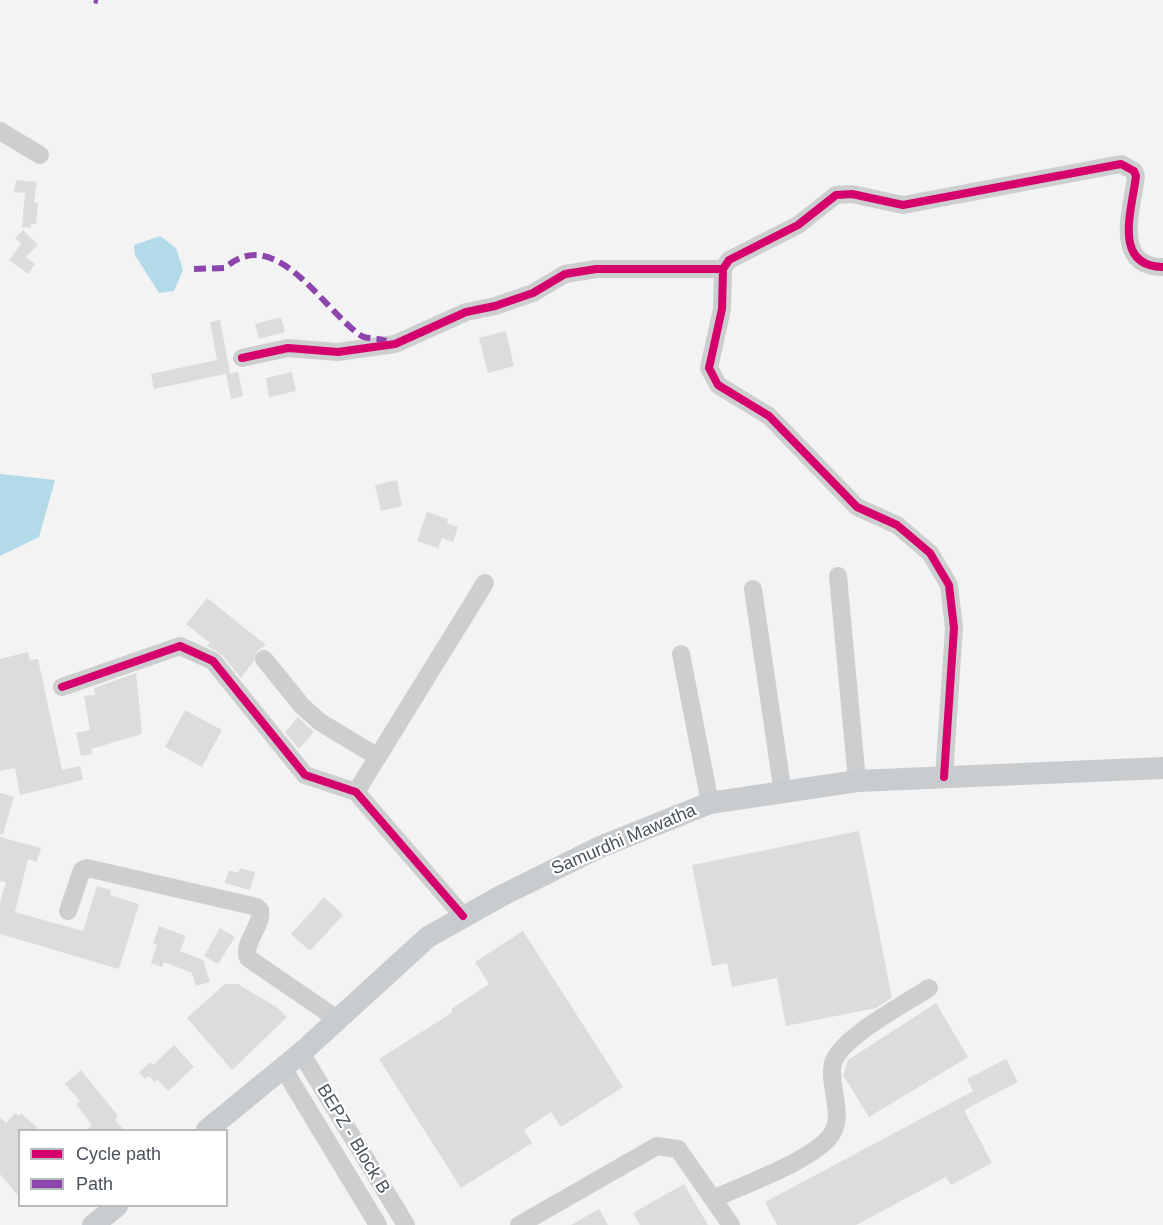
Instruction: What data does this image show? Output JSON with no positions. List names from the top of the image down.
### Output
{
  "streets": {
    "main road": ["Samurdhi Mawatha"],
    "street": ["BEPZ - Block B"]
  },
  "crossings": [
    ["Samurdhi Mawatha", "BEPZ - Block B"]
  ],
  "legend": ["Cycle path", "Path"]
}
